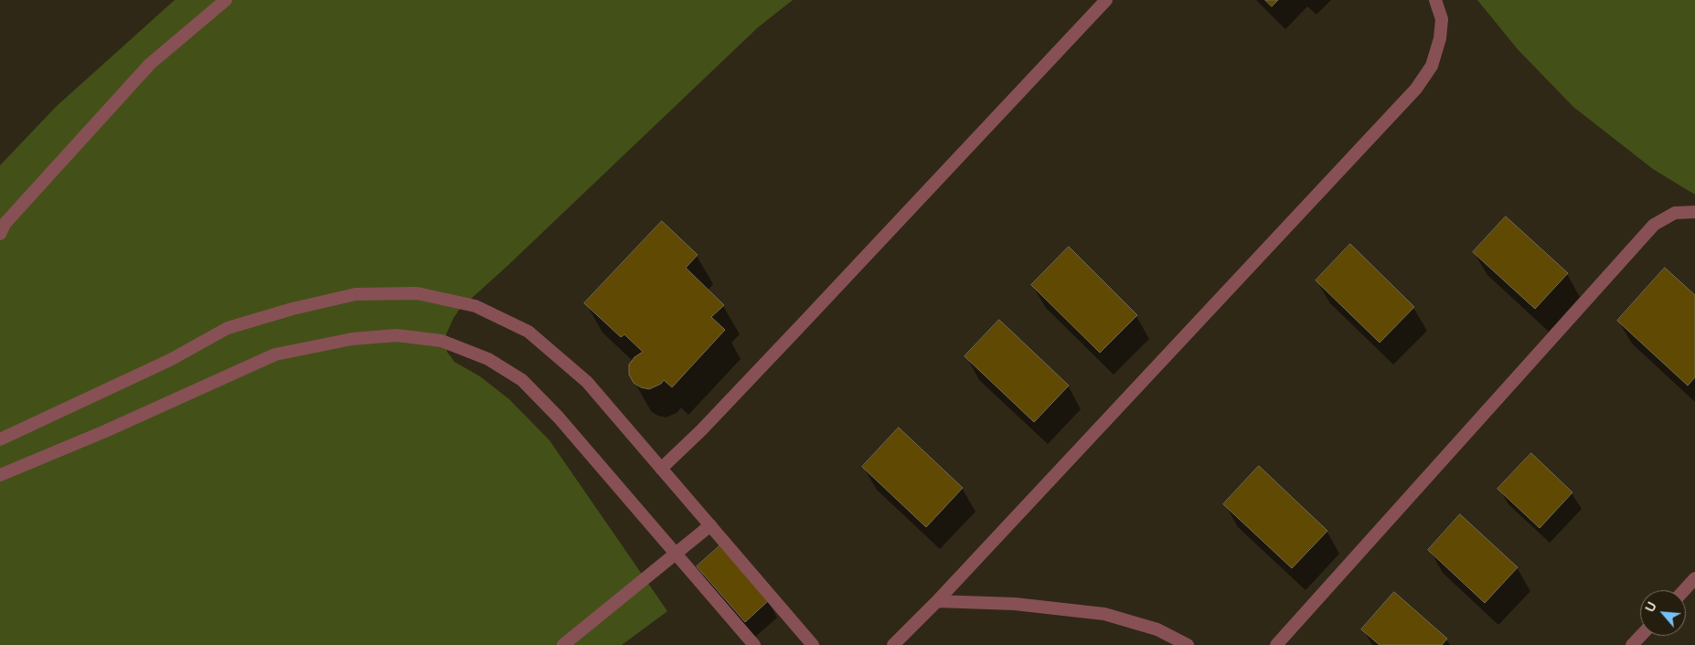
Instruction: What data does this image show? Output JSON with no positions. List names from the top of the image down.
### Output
{
  "north": "top left"
}
